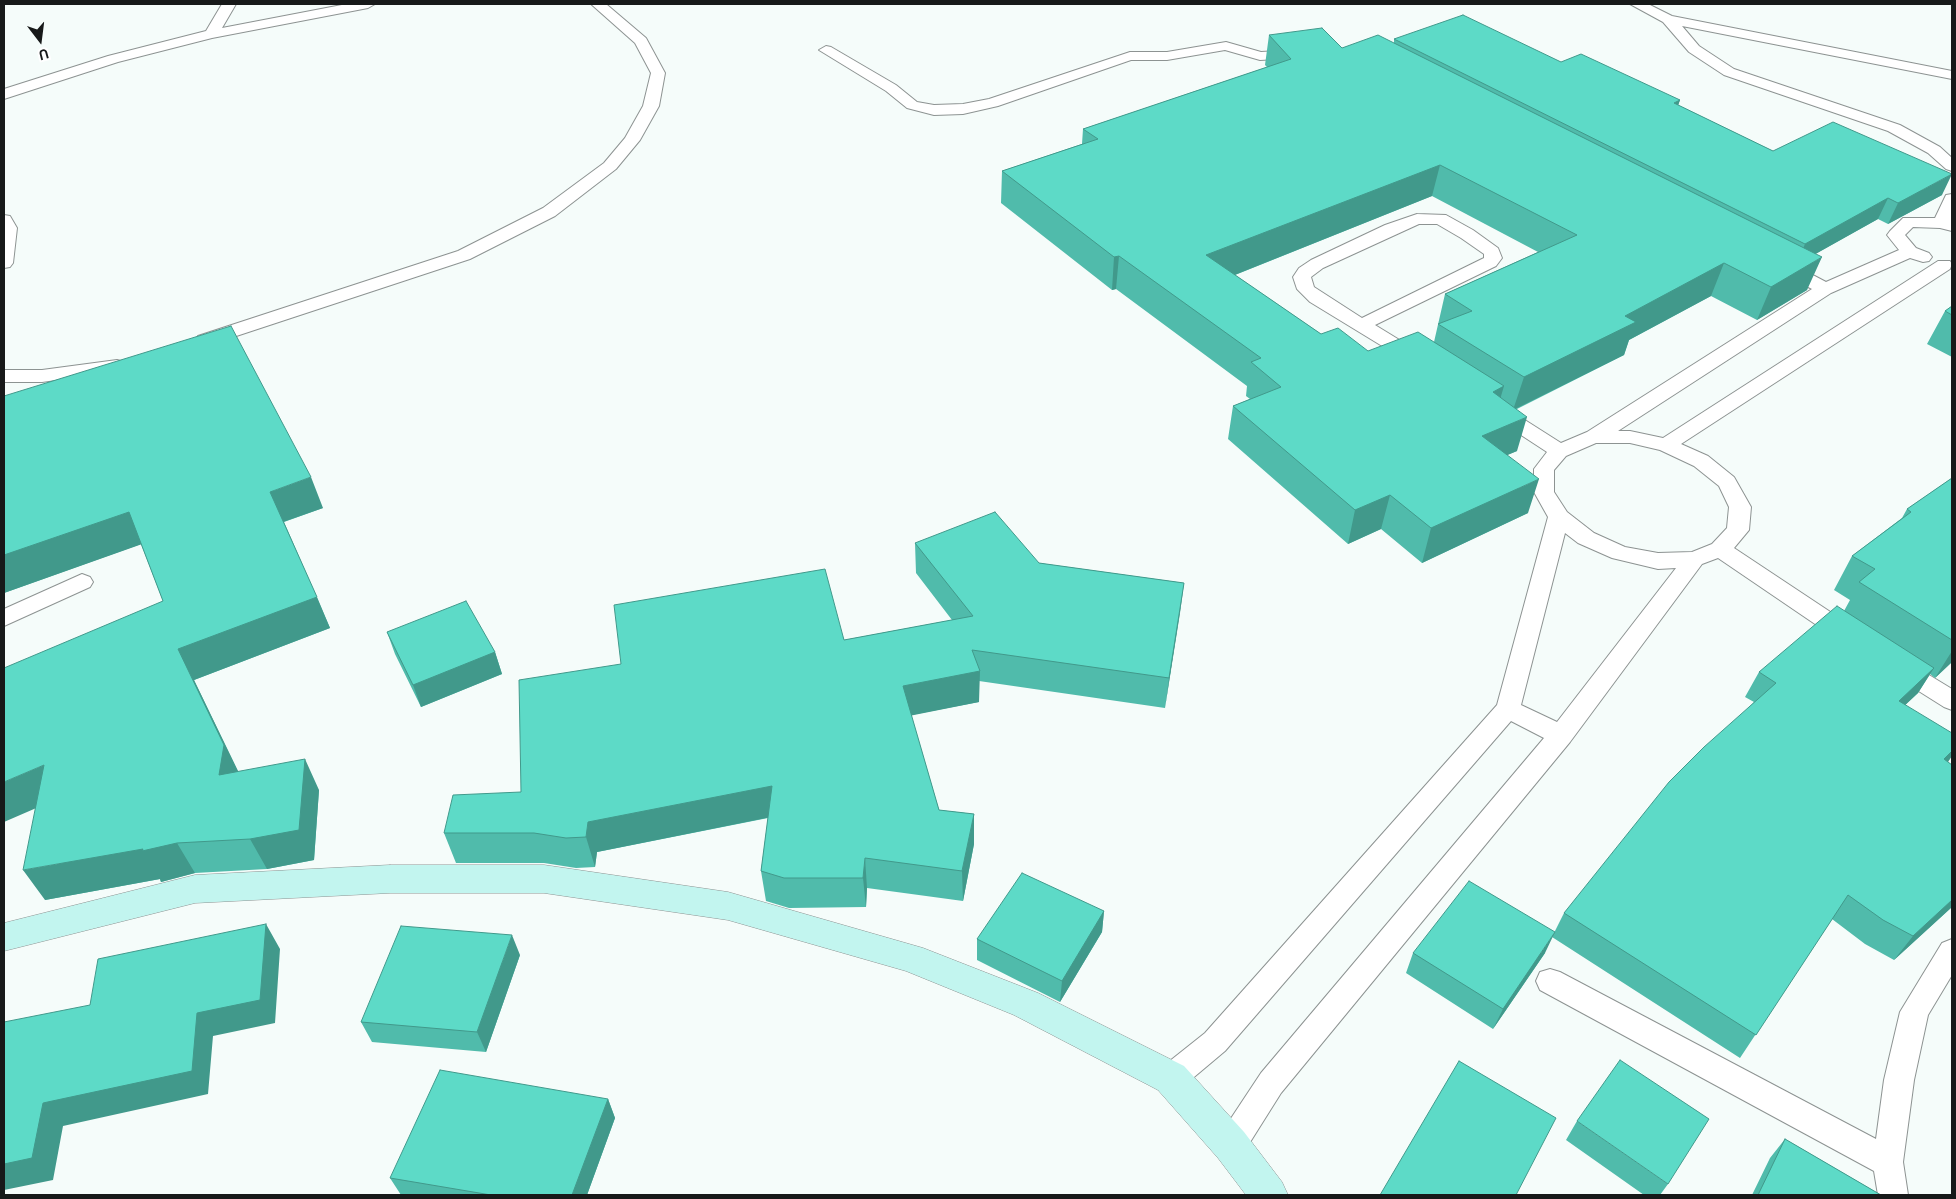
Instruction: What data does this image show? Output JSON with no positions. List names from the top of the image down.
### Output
{
  "north": "bottom"
}
